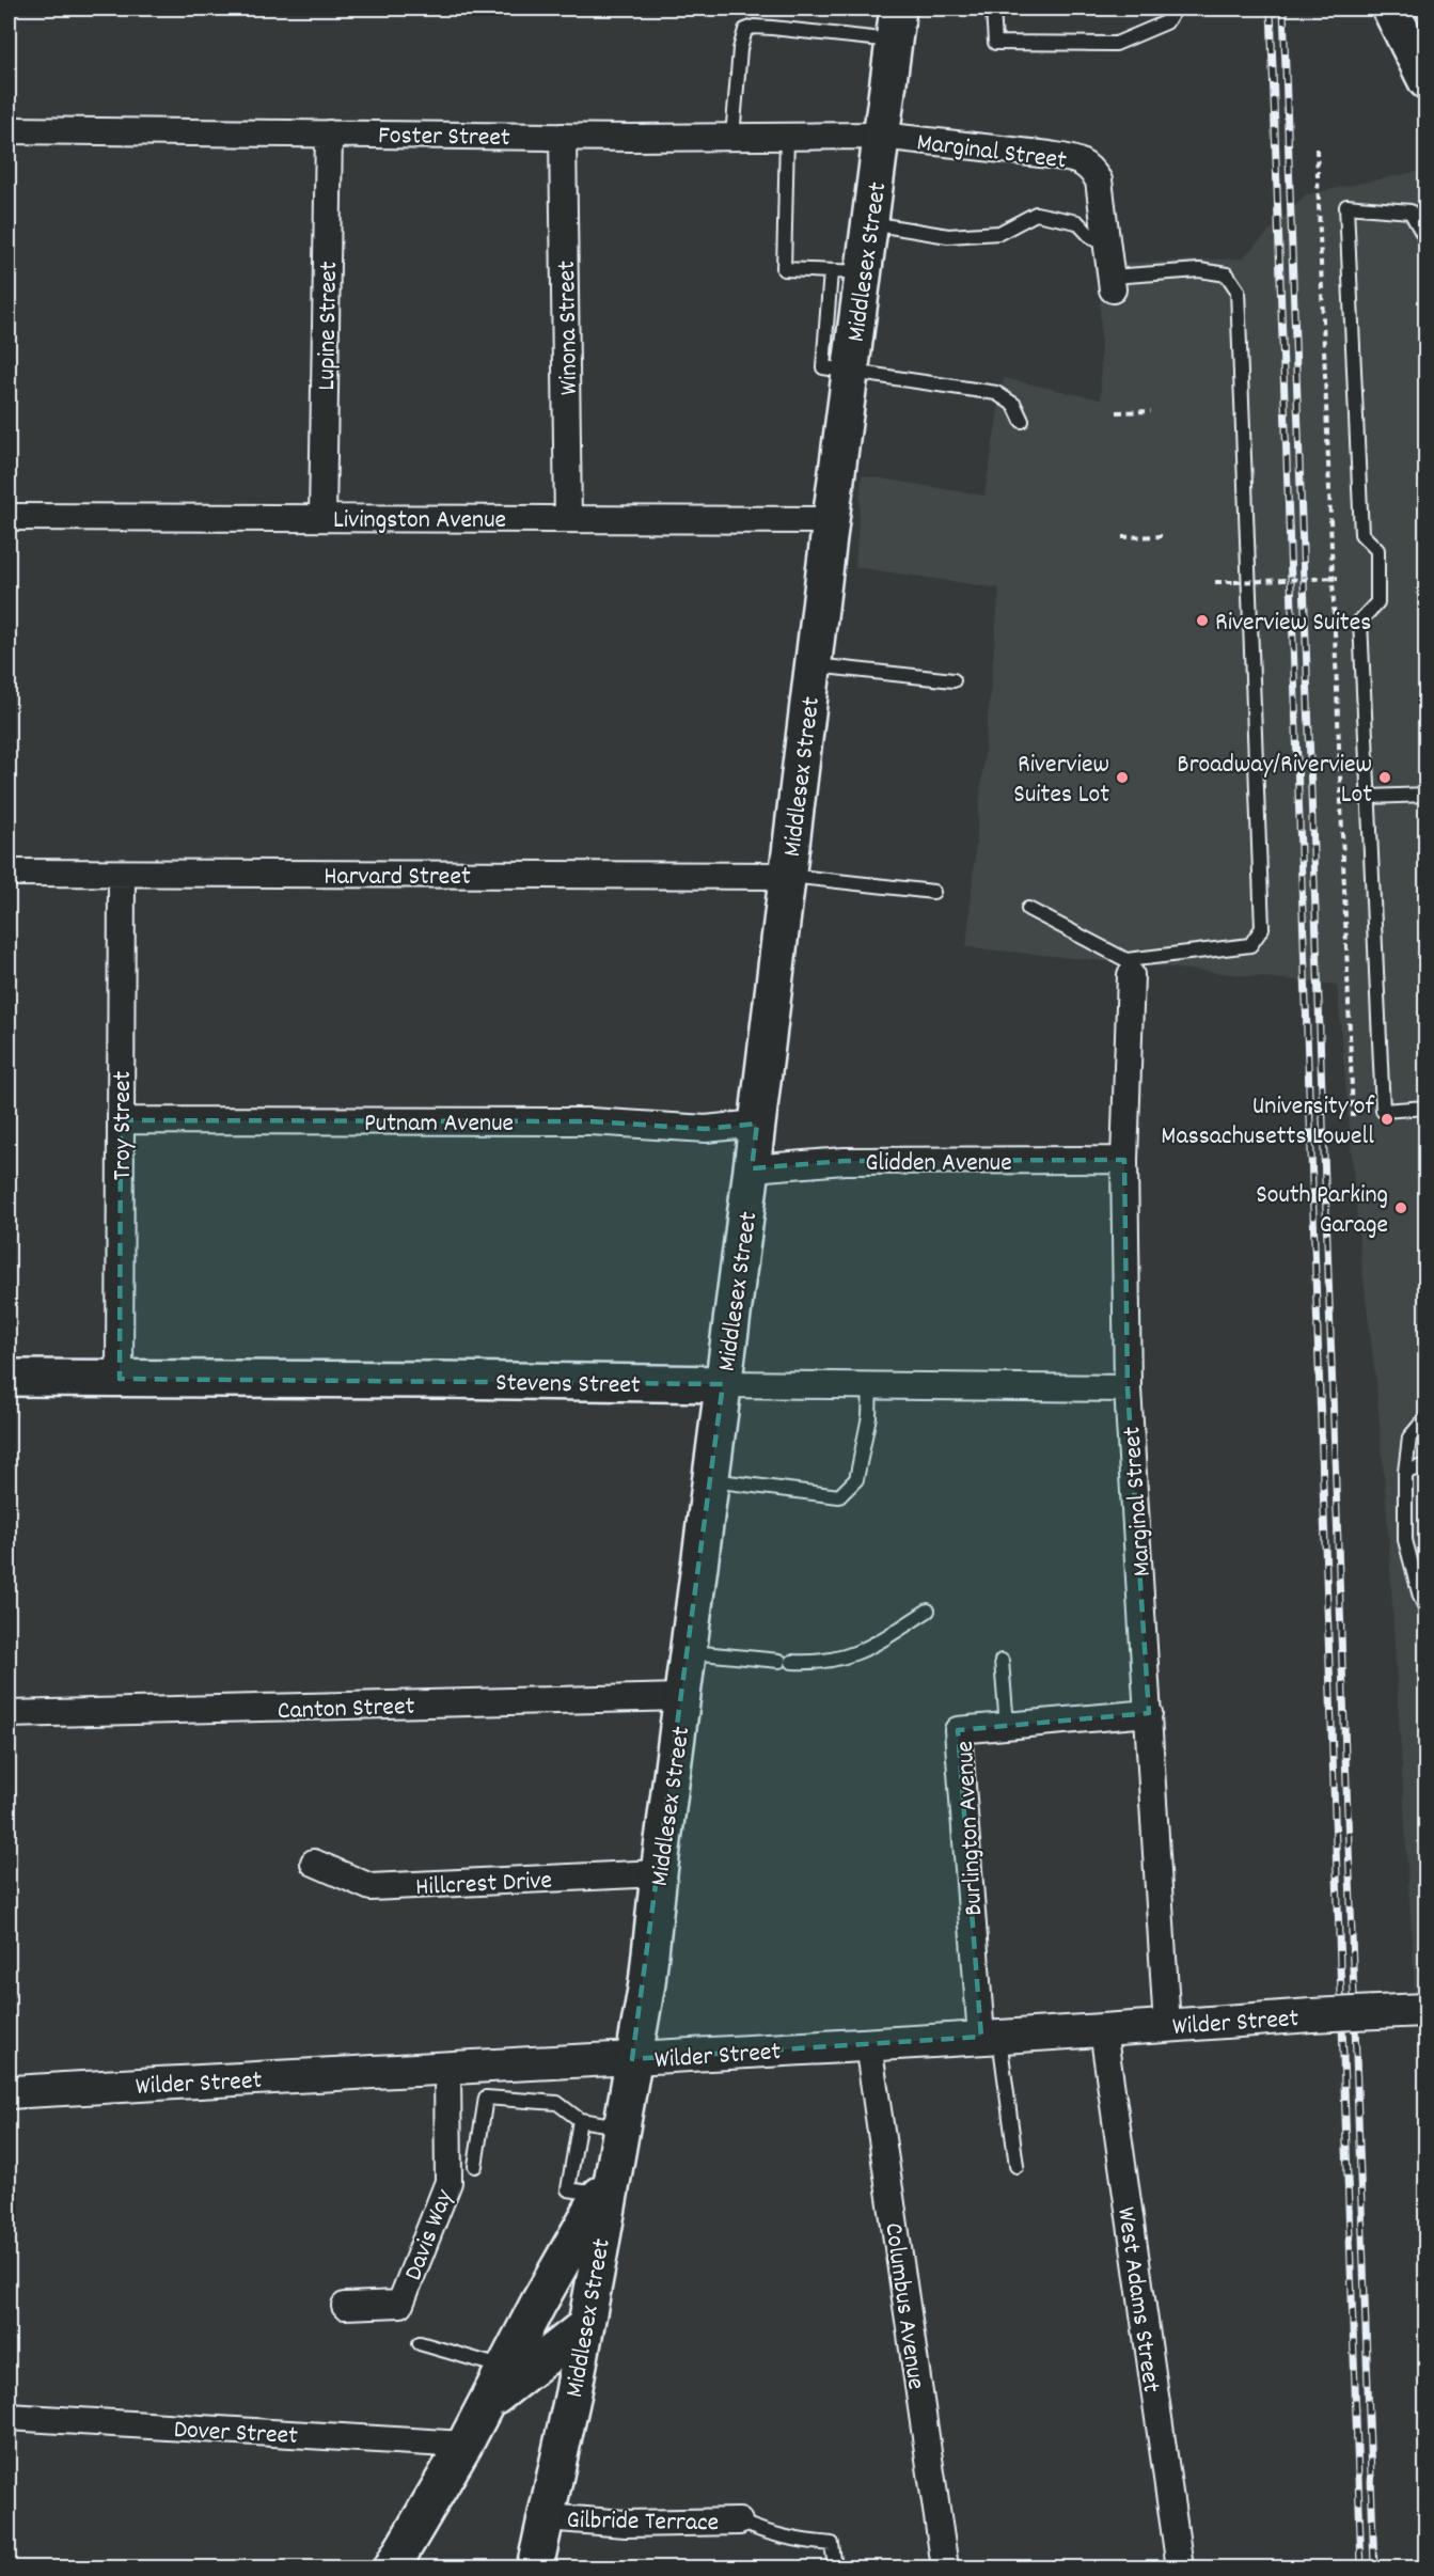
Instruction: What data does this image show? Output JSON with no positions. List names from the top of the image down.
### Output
{
  "streets": {
    "main road": ["Middlesex Street", "Stevens Street"],
    "street": [
      "Foster Street",
      "Marginal Street",
      "Lupine Street",
      "Winona Street",
      "Livingston Avenue",
      "Harvard Street",
      "Putnam Avenue",
      "Troy Street",
      "Glidden Avenue",
      "Canton Street",
      "Burlington Avenue",
      "Hillcrest Drive",
      "Wilder Street",
      "Davis Way",
      "West Adams Street",
      "Columbus Avenue",
      "Dover Street",
      "Gilbride Terrace"
    ]
  },
  "crossings": [
    ["Foster Street", "Marginal Street"],
    ["Foster Street", "Middlesex Street"],
    ["Foster Street", "Lupine Street"],
    ["Foster Street", "Winona Street"],
    ["Marginal Street", "Middlesex Street"],
    ["Marginal Street", "Glidden Avenue"],
    ["Marginal Street", "Stevens Street"],
    ["Marginal Street", "Burlington Avenue"],
    ["Marginal Street", "Wilder Street"],
    ["Middlesex Street", "Livingston Avenue"],
    ["Middlesex Street", "Harvard Street"],
    ["Middlesex Street", "Putnam Avenue"],
    ["Middlesex Street", "Glidden Avenue"],
    ["Middlesex Street", "Stevens Street"],
    ["Middlesex Street", "Canton Street"],
    ["Middlesex Street", "Hillcrest Drive"],
    ["Middlesex Street", "Wilder Street"],
    ["Middlesex Street", "Gilbride Terrace"],
    ["Lupine Street", "Livingston Avenue"],
    ["Winona Street", "Livingston Avenue"],
    ["Harvard Street", "Troy Street"],
    ["Putnam Avenue", "Troy Street"],
    ["Troy Street", "Stevens Street"],
    ["Burlington Avenue", "Wilder Street"],
    ["Wilder Street", "Davis Way"],
    ["Wilder Street", "West Adams Street"],
    ["Wilder Street", "Columbus Avenue"]
  ],
  "places": [
    "Riverview Suites",
    "Riverview Suites Lot",
    "Broadway/Riverview Lot",
    "University of Massachusetts Lowell",
    "South Parking Garage"
  ]
}
